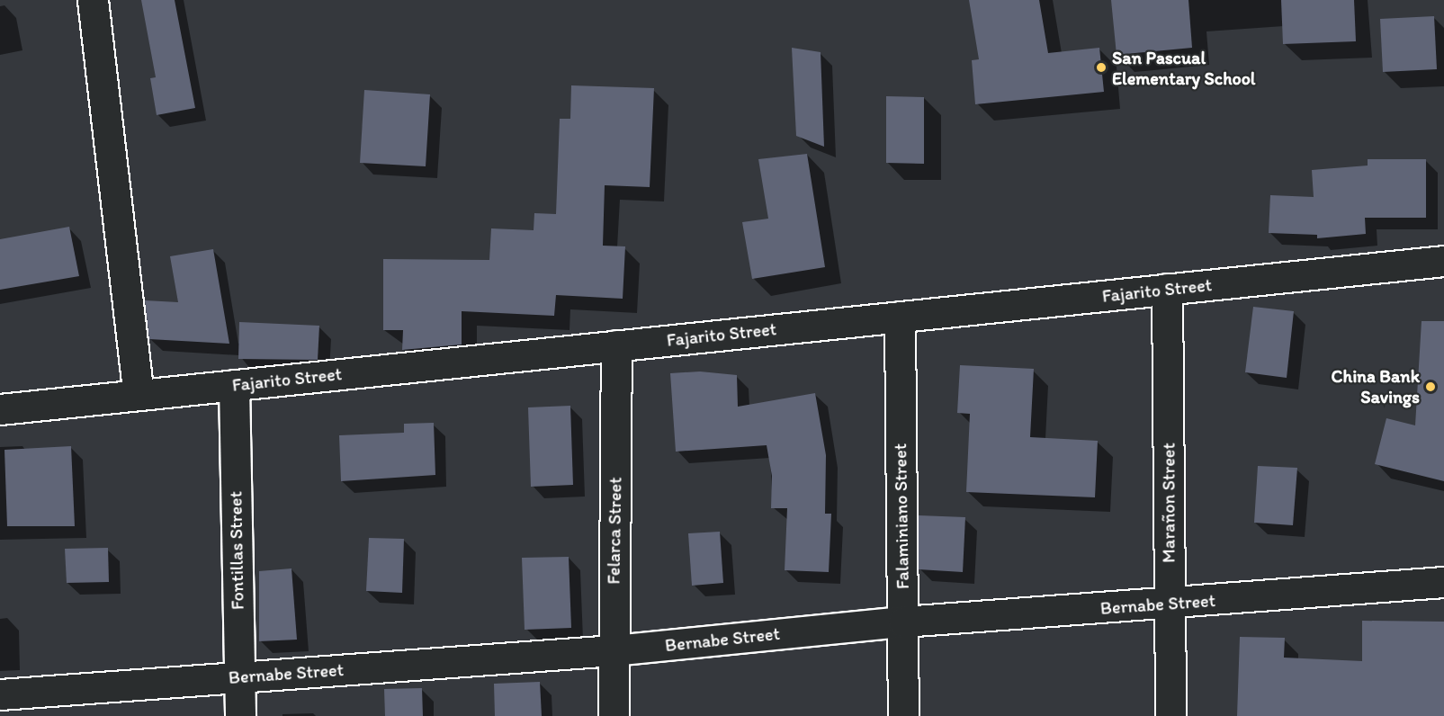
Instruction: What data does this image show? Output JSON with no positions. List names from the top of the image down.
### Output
{
  "streets": {
    "street": [
      "Fajarito Street",
      "Marañon Street",
      "Falaminiano Street",
      "Felarca Street",
      "Fontillas Street",
      "Bernabe Street"
    ]
  },
  "crossings": [
    ["Fajarito Street", "Marañon Street"],
    ["Fajarito Street", "Falaminiano Street"],
    ["Fajarito Street", "Felarca Street"],
    ["Fajarito Street", "Fontillas Street"],
    ["Marañon Street", "Bernabe Street"],
    ["Falaminiano Street", "Bernabe Street"],
    ["Felarca Street", "Bernabe Street"],
    ["Fontillas Street", "Bernabe Street"]
  ],
  "places": ["San Pascual Elementary School", "China Bank Savings"]
}
